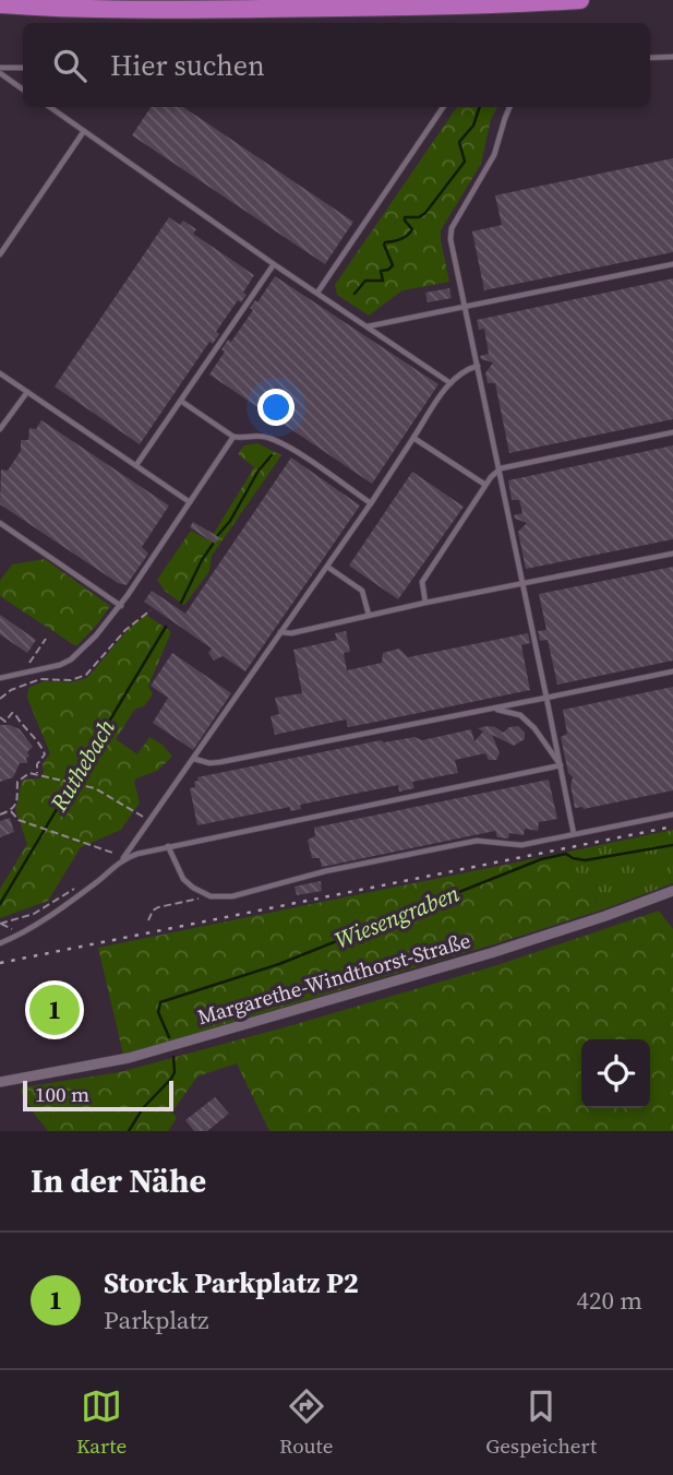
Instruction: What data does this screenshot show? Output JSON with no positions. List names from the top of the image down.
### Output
{
  "streets": {
    "street": ["Margarethe-Windthorst-Straße"]
  },
  "water": ["Ruthebach", "Wiesengraben"],
  "scale_bar": "100 m",
  "page": {
    "search": "Hier suchen",
    "pins": "1",
    "scale": "100 m",
    "heading": "In der Nähe",
    "list": [
      {
        "mark": "1",
        "name": "Storck Parkplatz P2",
        "note": "Parkplatz",
        "value": "420 m"
      }
    ],
    "nav": ["Karte", "Route", "Gespeichert"]
  }
}
